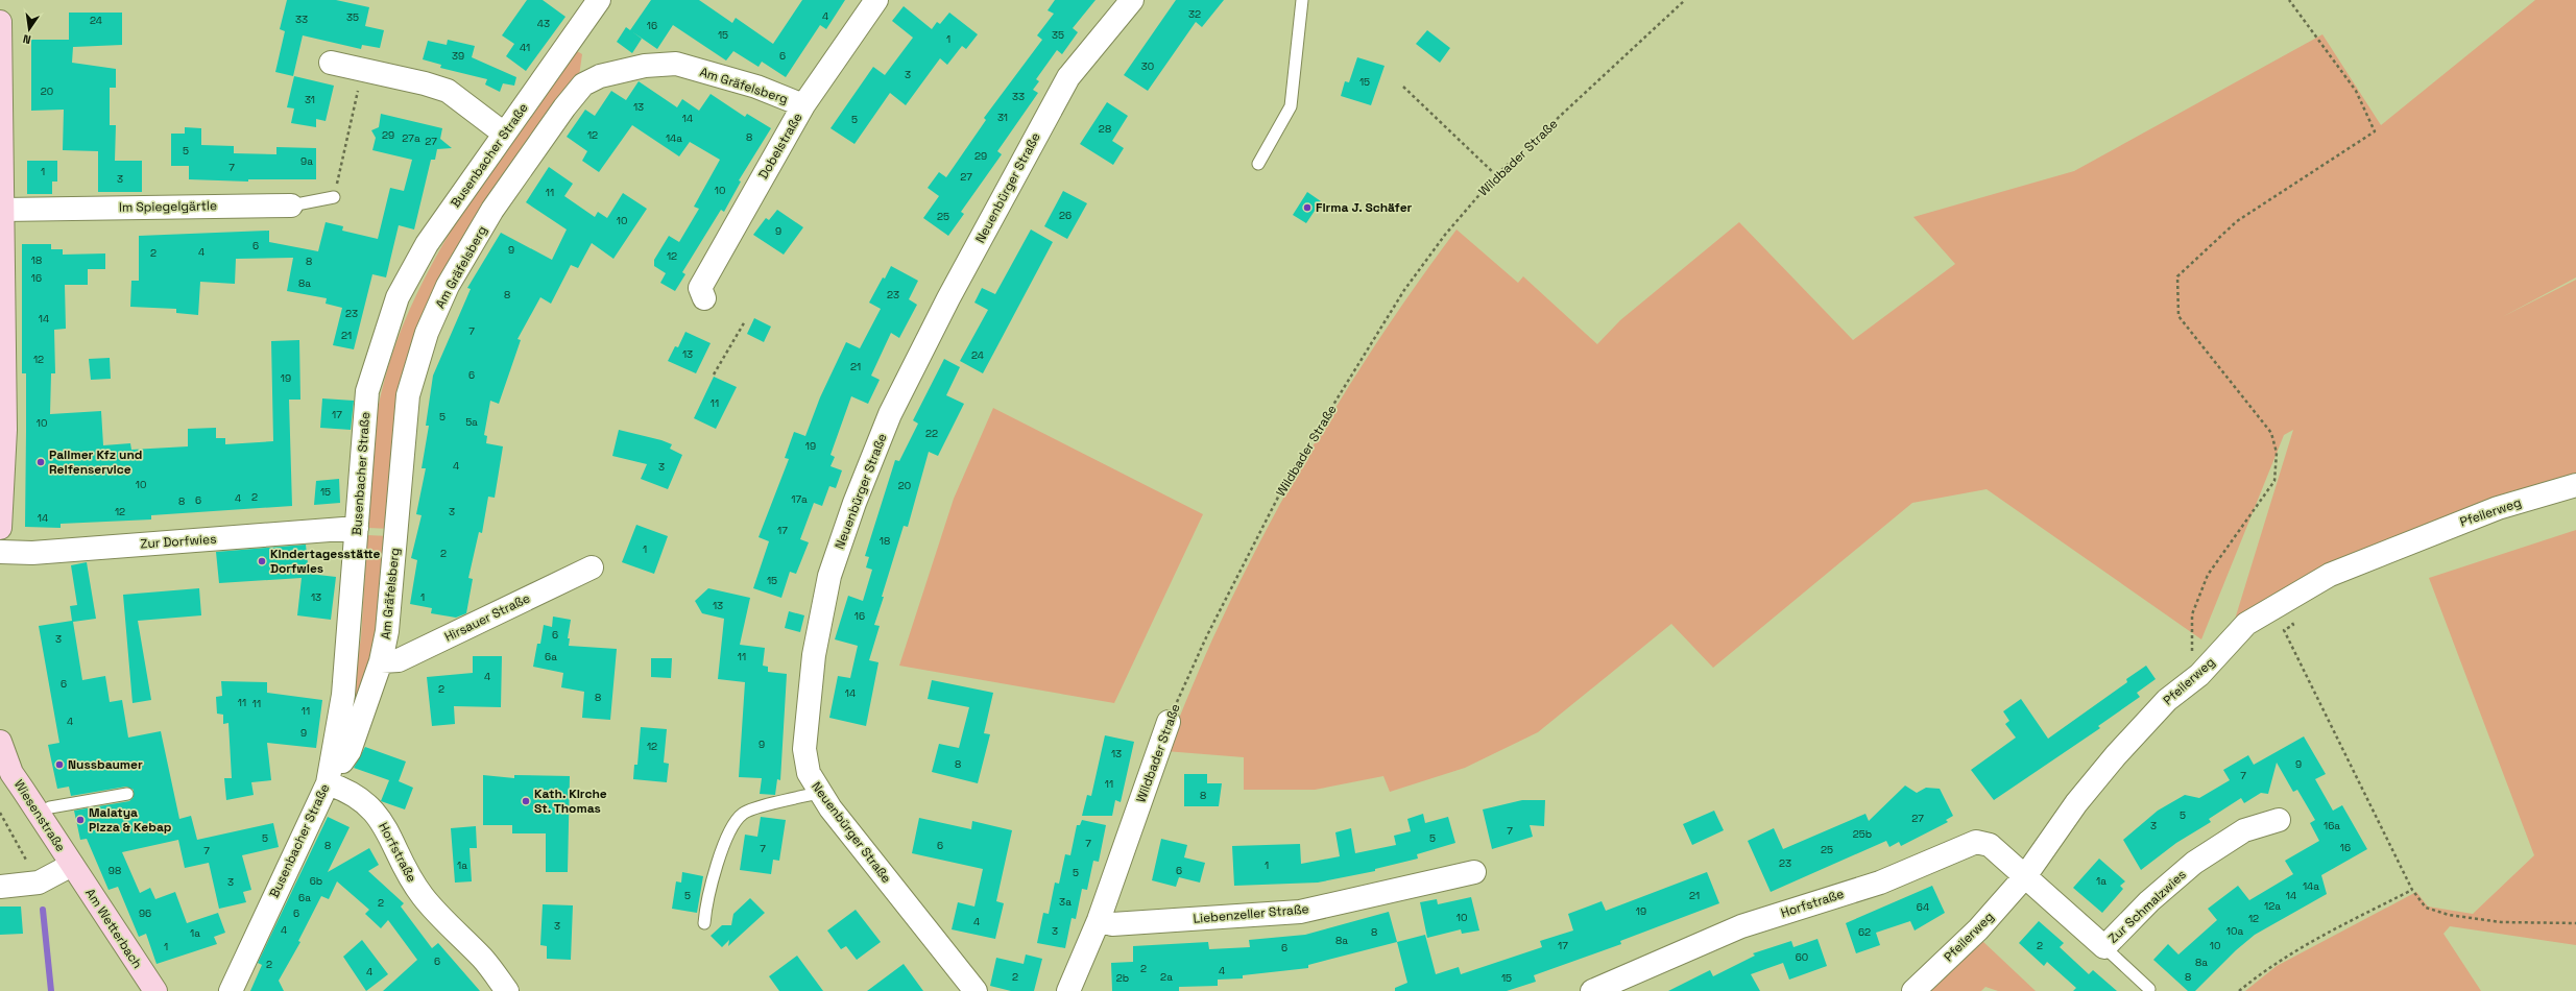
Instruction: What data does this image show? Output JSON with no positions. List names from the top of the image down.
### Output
{
  "streets": {
    "main road": ["Wiesenstraße", "Am Wetterbach"],
    "street": [
      "Am Gräfelsberg",
      "Dobelstraße",
      "Busenbacher Straße",
      "Wildbader Straße",
      "Neuenbürger Straße",
      "Im Spiegelgärtle",
      "Pfeilerweg",
      "Zur Dorfwies",
      "Hirsauer Straße",
      "Horfstraße",
      "Zur Schmalzwies",
      "Liebenzeller Straße"
    ]
  },
  "crossings": [
    ["Am Gräfelsberg", "Dobelstraße"],
    ["Am Gräfelsberg", "Busenbacher Straße"],
    ["Am Gräfelsberg", "Hirsauer Straße"],
    ["Busenbacher Straße", "Zur Dorfwies"],
    ["Busenbacher Straße", "Horfstraße"],
    ["Wildbader Straße", "Liebenzeller Straße"],
    ["Pfeilerweg", "Horfstraße"],
    ["Pfeilerweg", "Zur Schmalzwies"],
    ["Wiesenstraße", "Am Wetterbach"],
    ["Horfstraße", "Zur Schmalzwies"]
  ],
  "places": [
    "Firma J. Schäfer",
    "Pallmer Kfz und Reifenservice",
    "Kindertagesstätte Dorfwies",
    "Nussbaumer",
    "Kath. Kirche St. Thomas",
    "Malatya Pizza & Kebap"
  ],
  "house_numbers": [
    "32",
    "4",
    "35",
    "33",
    "24",
    "43",
    "16",
    "15",
    "35",
    "1",
    "41",
    "39",
    "6",
    "30",
    "3",
    "15",
    "20",
    "33",
    "31",
    "13",
    "31",
    "14",
    "5",
    "28",
    "29",
    "12",
    "8",
    "27a",
    "14a",
    "27",
    "5",
    "29",
    "9a",
    "7",
    "1",
    "27",
    "3",
    "10",
    "11",
    "26",
    "25",
    "10",
    "9",
    "6",
    "9",
    "4",
    "2",
    "12",
    "18",
    "8",
    "16",
    "8a",
    "8",
    "23",
    "23",
    "14",
    "7",
    "21",
    "13",
    "24",
    "12",
    "21",
    "6",
    "19",
    "11",
    "17",
    "5",
    "5a",
    "10",
    "22",
    "19",
    "4",
    "3",
    "10",
    "20",
    "15",
    "2",
    "4",
    "17a",
    "6",
    "8",
    "12",
    "3",
    "14",
    "17",
    "18",
    "1",
    "2",
    "15",
    "13",
    "1",
    "13",
    "16",
    "6",
    "3",
    "6a",
    "11",
    "4",
    "6",
    "2",
    "14",
    "8",
    "11",
    "11",
    "11",
    "4",
    "9",
    "9",
    "12",
    "13",
    "8",
    "9",
    "7",
    "11",
    "8",
    "5",
    "27",
    "3",
    "16a",
    "7",
    "25b",
    "5",
    "5",
    "7",
    "8",
    "6",
    "16",
    "7",
    "25",
    "7",
    "23",
    "1a",
    "1",
    "98",
    "6",
    "5",
    "6b",
    "1a",
    "3",
    "14a",
    "5",
    "21",
    "14",
    "6a",
    "3a",
    "2",
    "12a",
    "64",
    "19",
    "96",
    "6",
    "10",
    "12",
    "4",
    "3",
    "4",
    "3",
    "10a",
    "8",
    "62",
    "1a",
    "8a",
    "17",
    "2",
    "10",
    "1",
    "6",
    "60",
    "6",
    "8a",
    "2",
    "2",
    "4",
    "4",
    "2",
    "2a",
    "8",
    "2b",
    "15"
  ],
  "north": "bottom"
}
